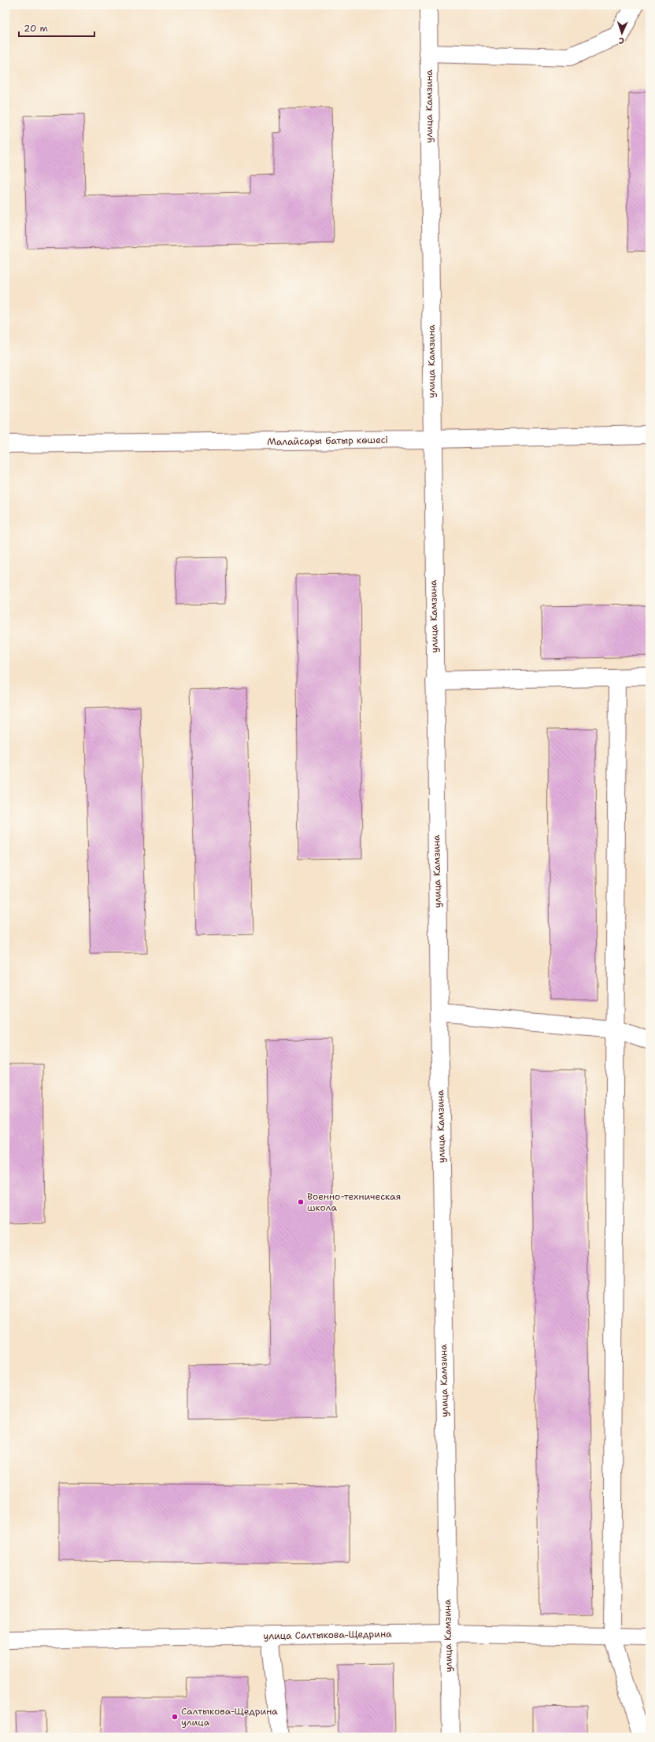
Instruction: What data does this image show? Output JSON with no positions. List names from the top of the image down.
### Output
{
  "streets": {
    "main road": ["улица Камзина", "Малайсары батыр көшесі", "улица Салтыкова-Щедрина"]
  },
  "crossings": [
    ["улица Камзина", "Малайсары батыр көшесі"],
    ["улица Камзина", "улица Салтыкова-Щедрина"]
  ],
  "places": ["Военно-техническая школа", "Салтыкова-Щедрина улица"],
  "scale_bar": "20 m",
  "north": "bottom"
}
